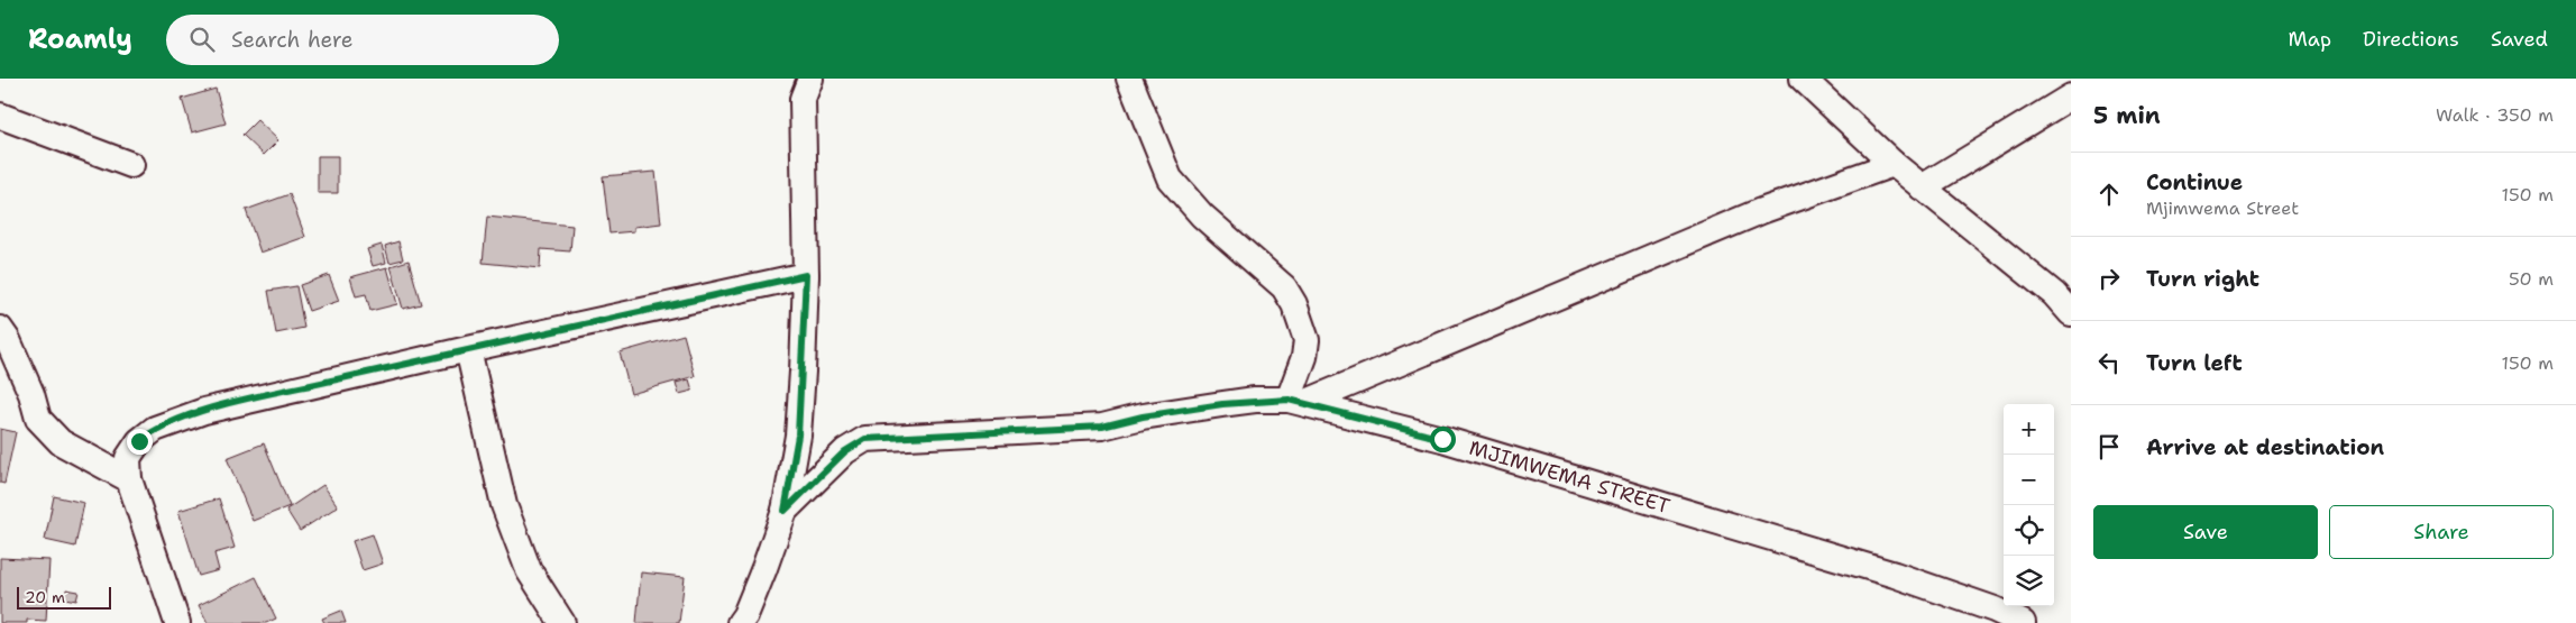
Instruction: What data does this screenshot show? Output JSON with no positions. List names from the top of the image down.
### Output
{
  "streets": {
    "street": ["MJIMWEMA STREET"]
  },
  "scale_bar": "20 m",
  "page": {
    "header": "Roamly",
    "search": "Search here",
    "nav": ["Map", "Directions", "Saved"],
    "heading": ["5 min", "Walk · 350 m"],
    "list": [
      ["Continue", "Mjimwema Street", "150 m"],
      ["Turn right", "50 m"],
      ["Turn left", "150 m"],
      "Arrive at destination"
    ],
    "map_buttons": ["+", "−"],
    "buttons": ["Save", "Share"],
    "scale": "20 m"
  }
}
